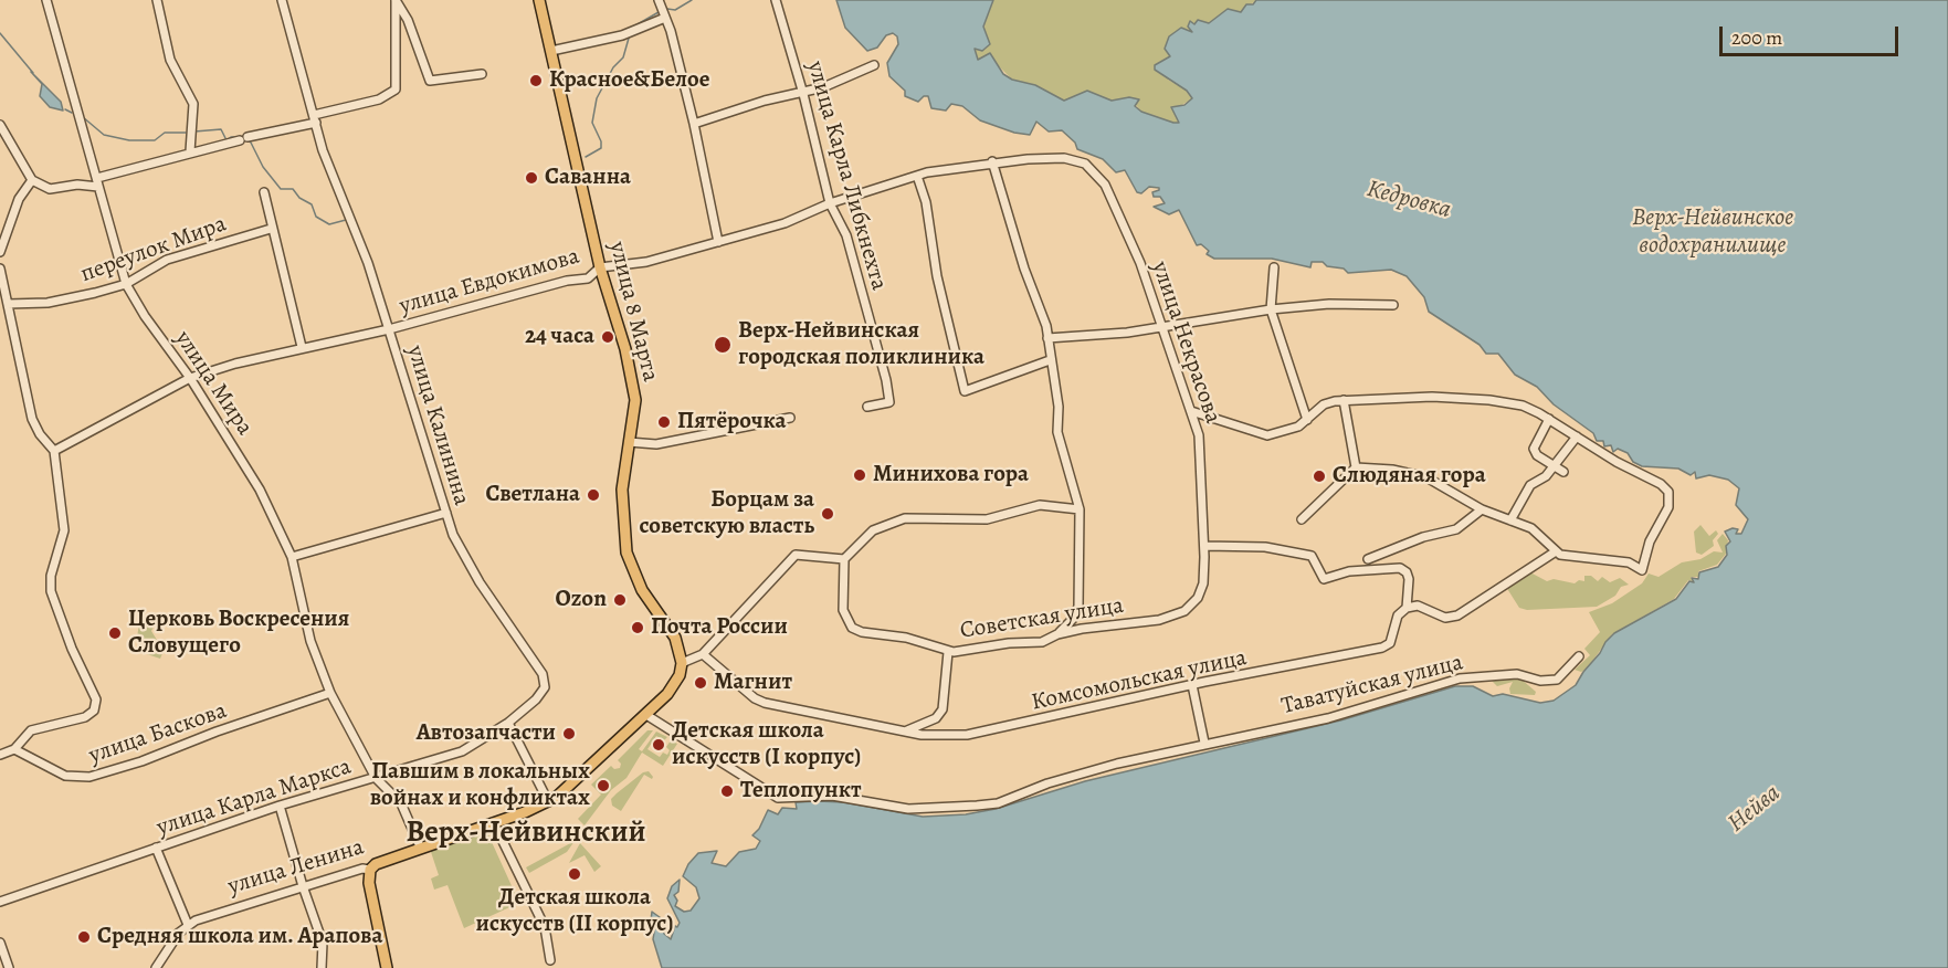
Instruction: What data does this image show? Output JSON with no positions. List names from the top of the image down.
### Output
{
  "streets": {
    "main road": ["улица 8 Марта", "улица Ленина"],
    "street": [
      "улица Карла Либкнехта",
      "переулок Мира",
      "улица Евдокимова",
      "улица Некрасова",
      "улица Мира",
      "улица Калинина",
      "Советская улица",
      "Комсомольская улица",
      "Таватуйская улица",
      "улица Баскова",
      "улица Карла Маркса"
    ]
  },
  "crossings": [
    ["улица Карла Либкнехта", "улица Евдокимова"],
    ["переулок Мира", "улица Мира"],
    ["улица Евдокимова", "улица 8 Марта"],
    ["улица Евдокимова", "улица Некрасова"],
    ["улица Евдокимова", "улица Мира"],
    ["улица Евдокимова", "улица Калинина"],
    ["улица 8 Марта", "улица Ленина"],
    ["улица Некрасова", "Советская улица"],
    ["улица Мира", "улица Баскова"],
    ["улица Мира", "улица Карла Маркса"],
    ["улица Мира", "улица Ленина"],
    ["улица Калинина", "улица Карла Маркса"]
  ],
  "districts": ["Верх-Нейвинский"],
  "water": ["Кедровка", "Верх-Нейвинское водохранилище", "Нейва"],
  "places": [
    "Красное&Белое",
    "Саванна",
    "24 часа",
    "Верх-Нейвинская городская поликлиника",
    "Пятёрочка",
    "Минихова гора",
    "Слюдяная гора",
    "Светлана",
    "Борцам за советскую власть",
    "Ozon",
    "Почта России",
    "Церковь Воскресения Словущего",
    "Магнит",
    "Автозапчасти",
    "Детская школа искусств (I корпус)",
    "Павшим в локальных войнах и конфликтах",
    "Теплопункт",
    "Детская школа искусств (II корпус)",
    "Средняя школа им. Арапова"
  ],
  "scale_bar": "200 m"
}
